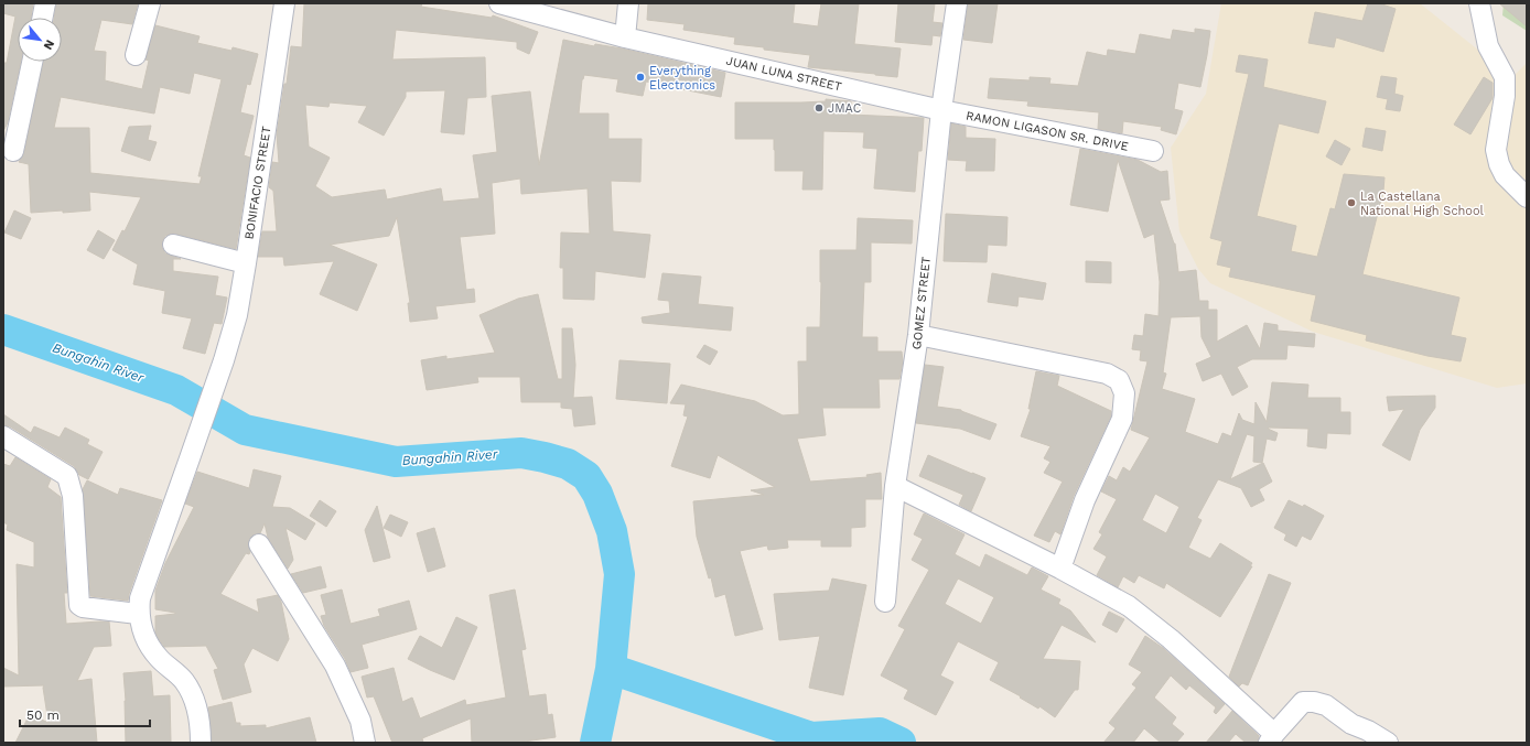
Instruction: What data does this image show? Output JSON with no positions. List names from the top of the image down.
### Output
{
  "streets": {
    "street": [
      "JUAN LUNA STREET",
      "RAMON LIGASON SR. DRIVE",
      "BONIFACIO STREET",
      "GOMEZ STREET"
    ]
  },
  "crossings": [
    ["JUAN LUNA STREET", "RAMON LIGASON SR. DRIVE"],
    ["JUAN LUNA STREET", "GOMEZ STREET"],
    ["RAMON LIGASON SR. DRIVE", "GOMEZ STREET"]
  ],
  "water": ["Bungahin River"],
  "places": ["Everything Electronics", "JMAC", "La Castellana National High School"],
  "scale_bar": "50 m",
  "north": "bottom right"
}
